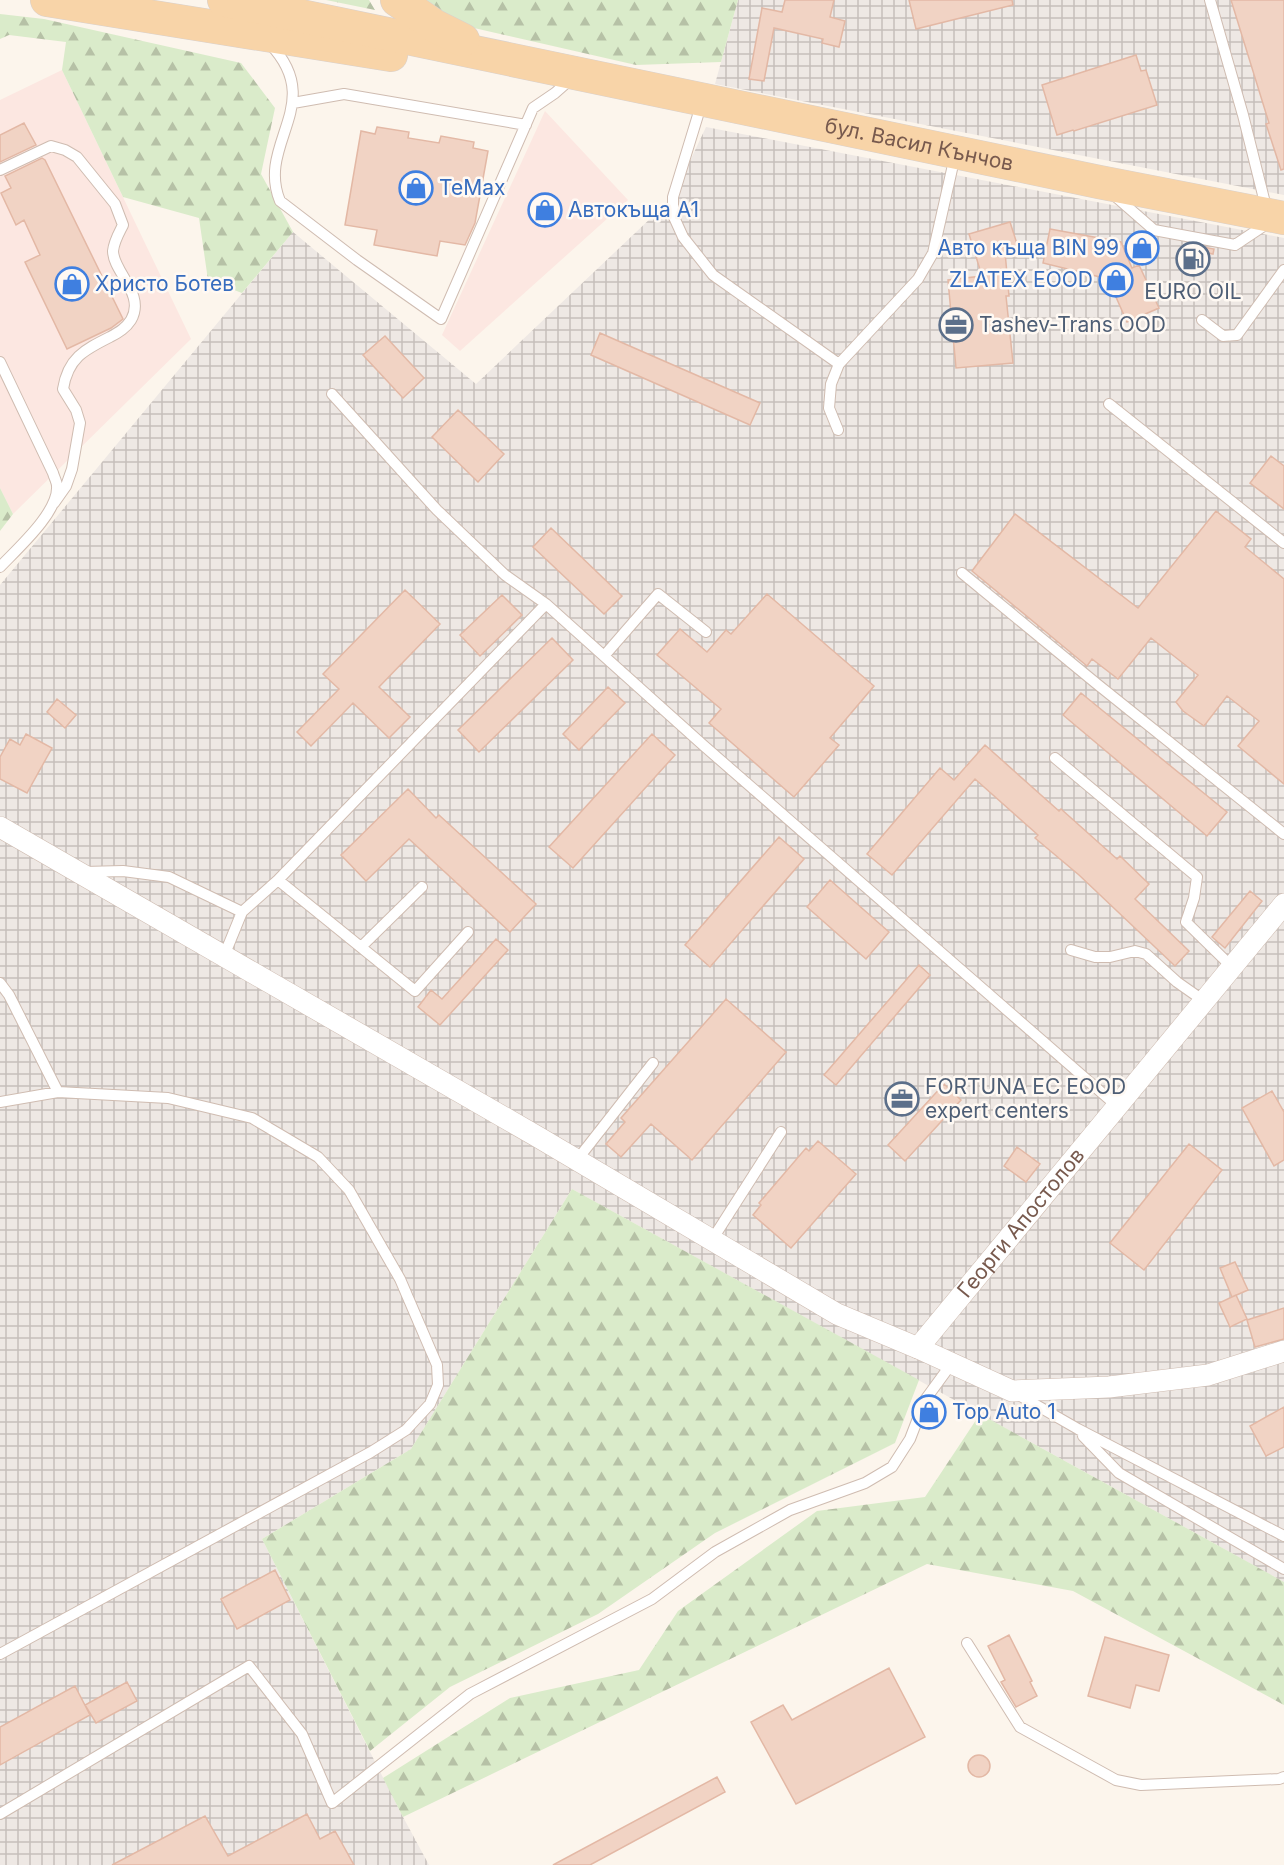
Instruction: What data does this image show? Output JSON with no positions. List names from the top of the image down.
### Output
{
  "streets": {
    "main road": ["бул. Васил Кънчов"],
    "street": ["Георги Апостолов"]
  },
  "places": {
    "shop": [
      "TeMax",
      "Автокъща А1",
      "Авто къща BIN 99",
      "ZLATEX EOOD",
      "Христо Ботев",
      "Top Auto 1"
    ],
    "fuel station": ["EURO OIL"],
    "office": ["Tashev-Trans OOD", "FORTUNA EC EOOD expert centers"]
  }
}
